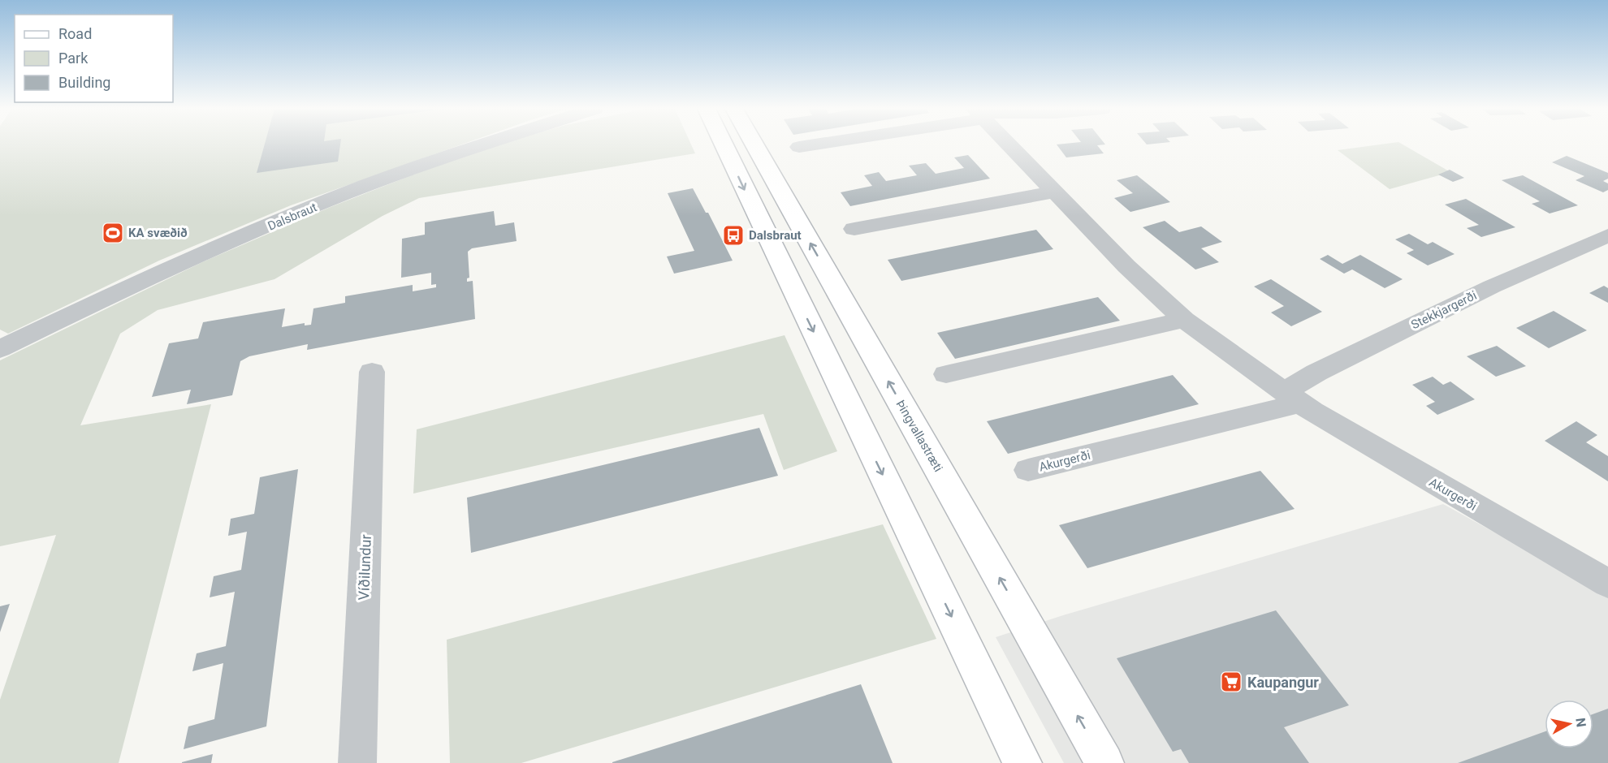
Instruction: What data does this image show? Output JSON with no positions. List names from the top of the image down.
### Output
{
  "streets": {
    "main road": ["Þingvallastræti"],
    "street": [
      "Dalsbraut",
      "Stekkjargerði",
      "Akurgerði",
      "Víðilundur"
    ]
  },
  "crossings": [
    ["Stekkjargerði", "Akurgerði"]
  ],
  "places": {
    "sports": ["KA svæðið"],
    "bus stop": ["Dalsbraut"],
    "supermarket": ["Kaupangur"]
  },
  "legend": ["Road", "Park", "Building"],
  "north": "right"
}
